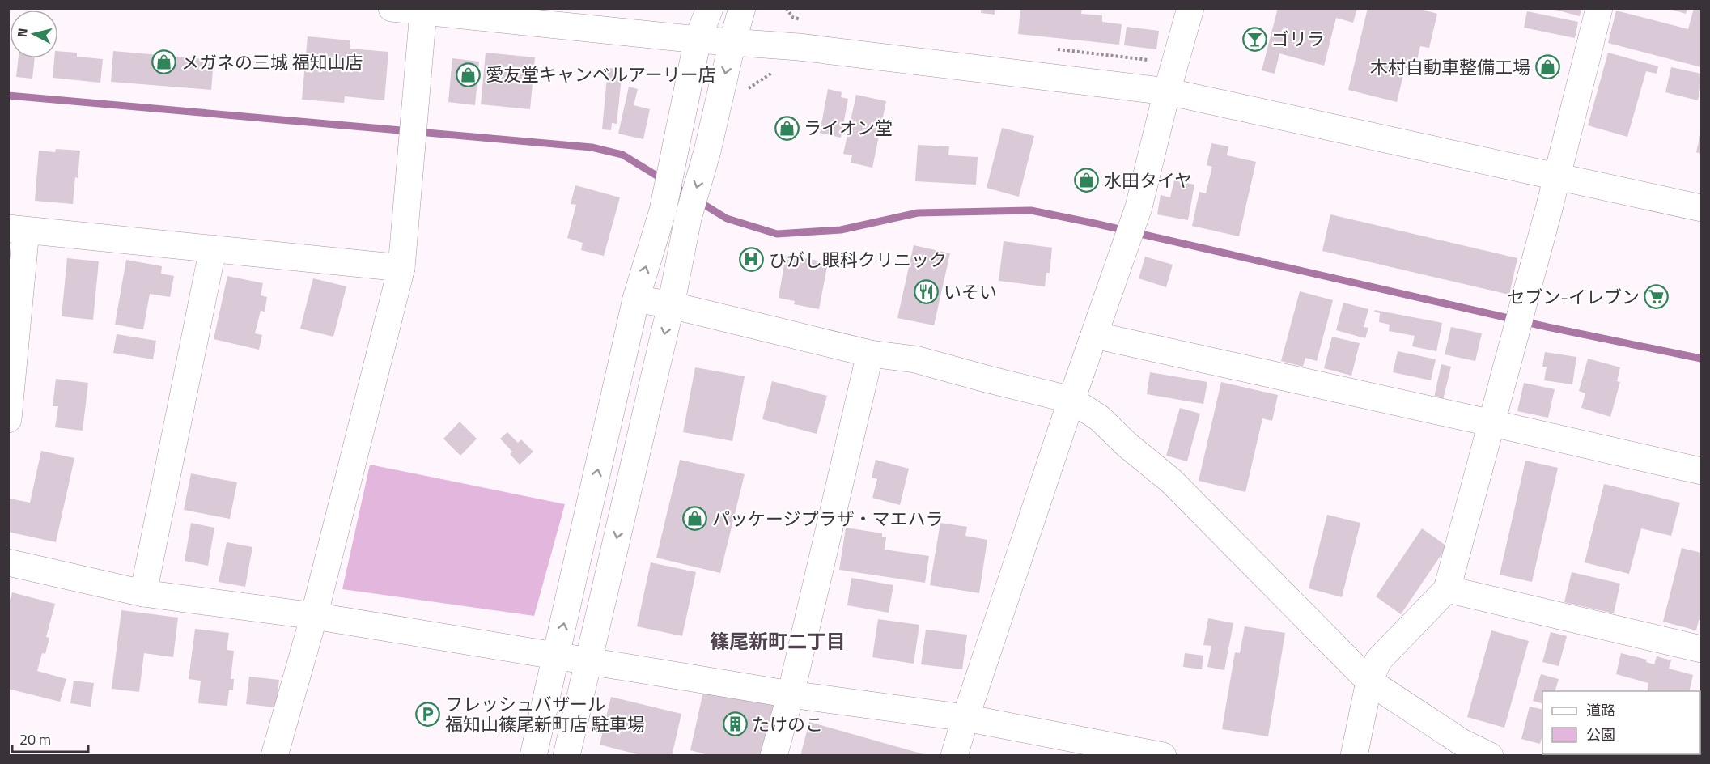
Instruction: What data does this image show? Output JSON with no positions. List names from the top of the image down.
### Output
{
  "districts": ["篠尾新町二丁目"],
  "places": {
    "bar": ["ゴリラ"],
    "shop": [
      "メガネの三城 福知山店",
      "木村自動車整備工場",
      "愛友堂キャンベルアーリー店",
      "ライオン堂",
      "水田タイヤ",
      "パッケージプラザ・マエハラ"
    ],
    "hospital": ["ひがし眼科クリニック"],
    "restaurant": ["いそい"],
    "supermarket": ["セブン-イレブン"],
    "parking": ["フレッシュバザール 福知山篠尾新町店 駐車場"],
    "building": ["たけのこ"]
  },
  "legend": ["道路", "公園"],
  "scale_bar": "20 m",
  "north": "left"
}
